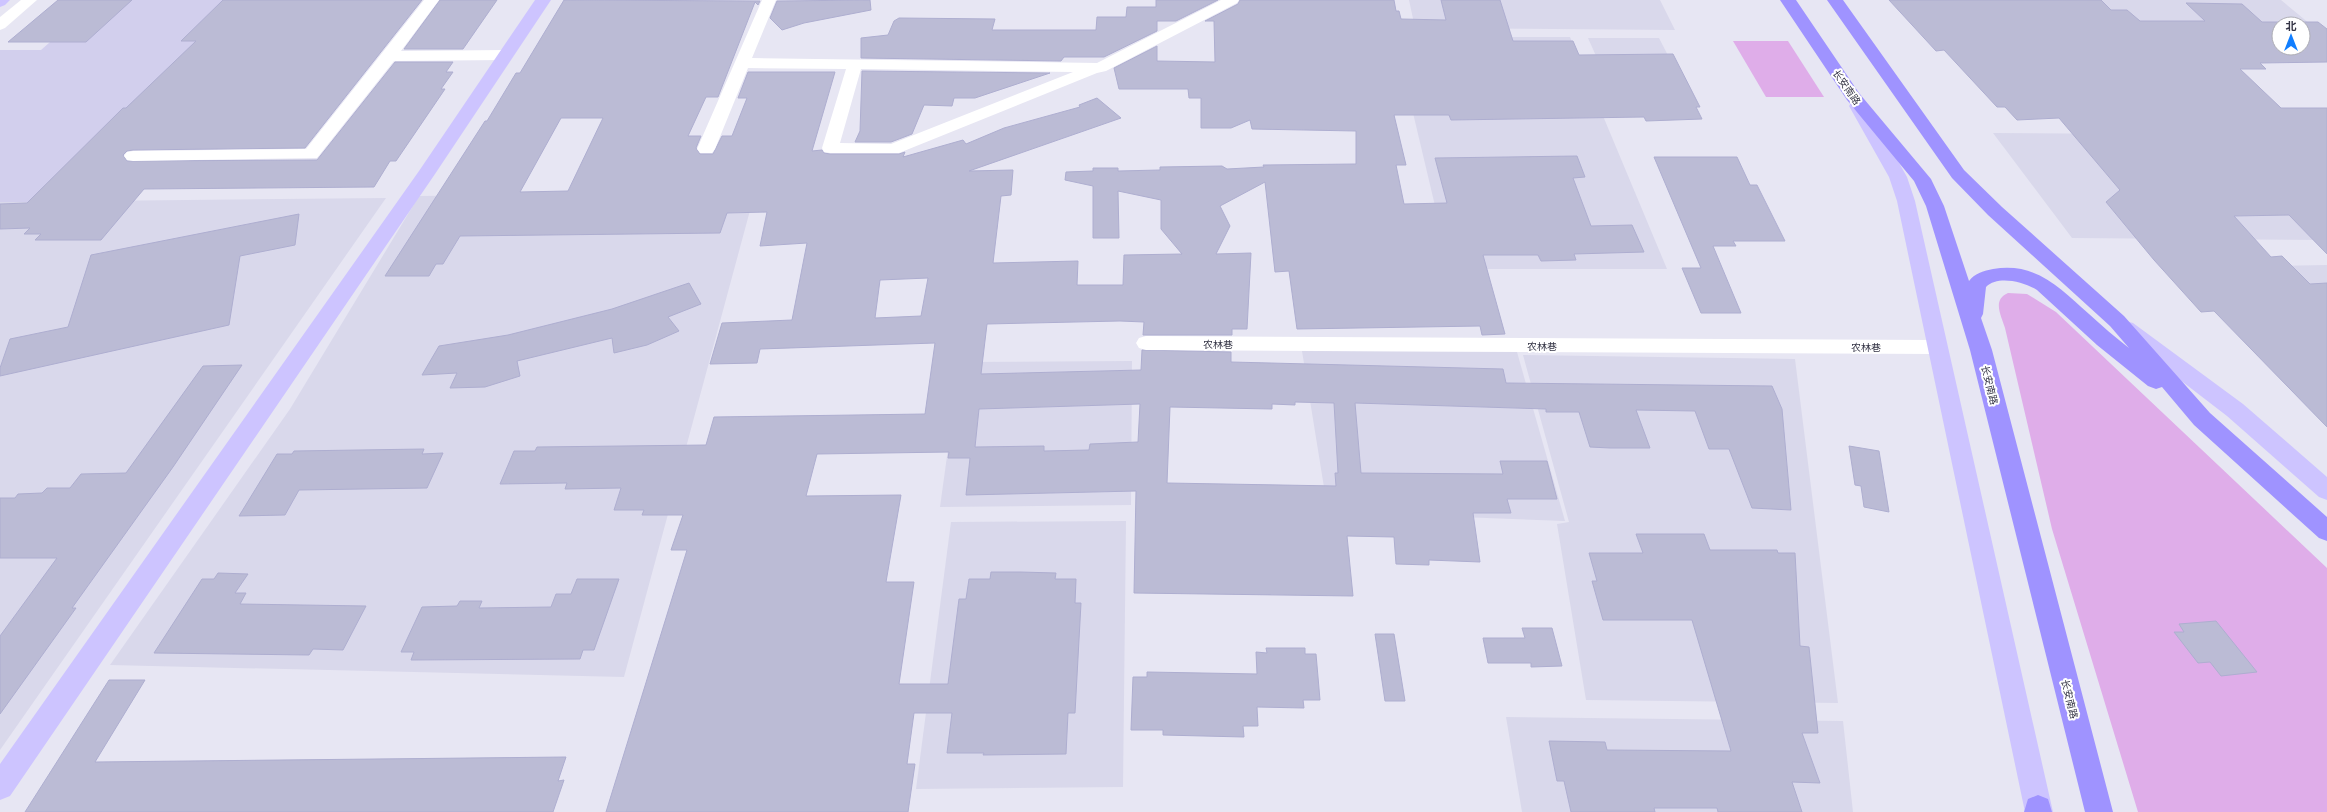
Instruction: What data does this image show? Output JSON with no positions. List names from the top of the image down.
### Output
{
  "streets": {
    "main road": ["长安南路"],
    "street": ["农林巷"]
  },
  "north": "top"
}
